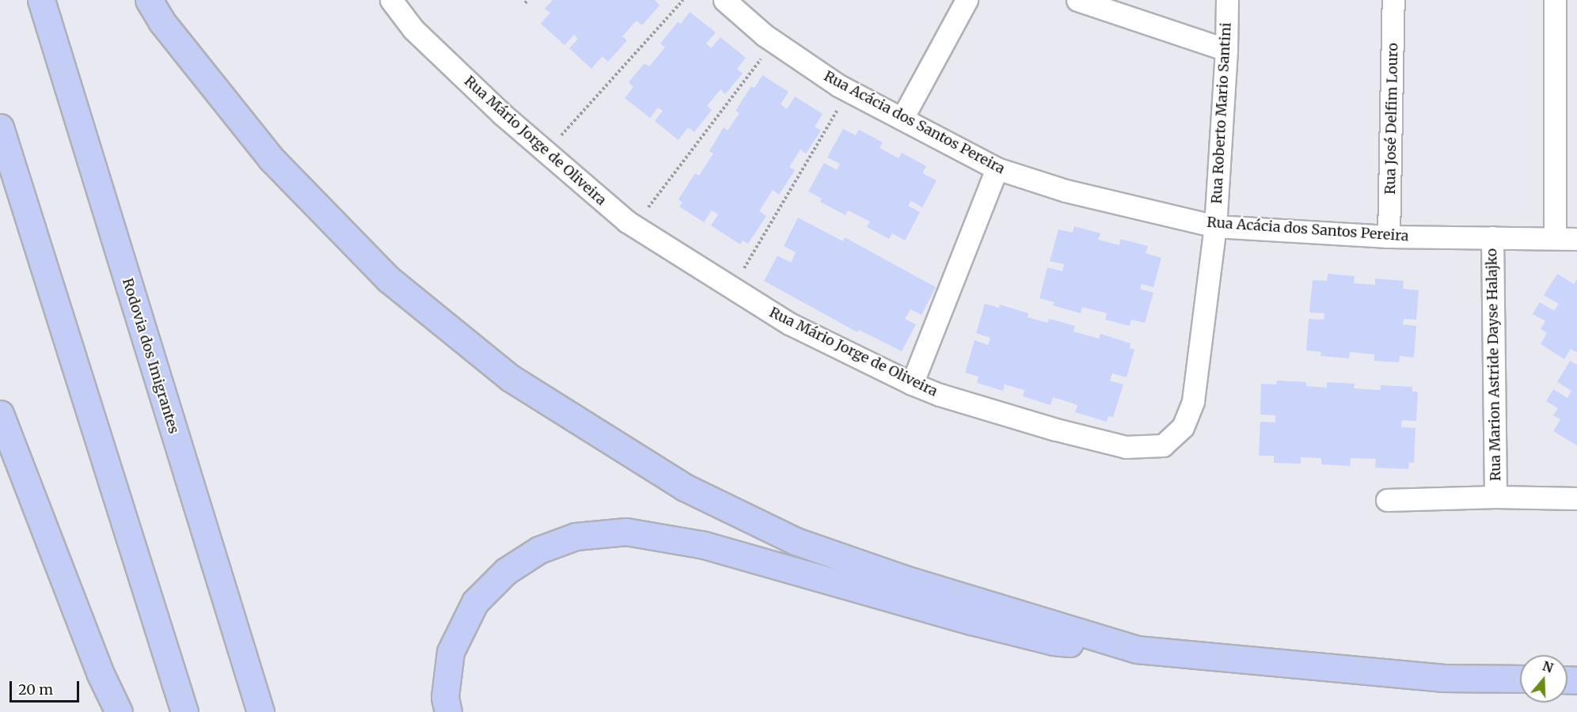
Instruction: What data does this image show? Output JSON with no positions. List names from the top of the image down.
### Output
{
  "streets": {
    "highway": ["Rodovia dos Imigrantes"],
    "street": [
      "Rua Roberto Mario Santini",
      "Rua José Delfim Louro",
      "Rua Acácia dos Santos Pereira",
      "Rua Mário Jorge de Oliveira",
      "Rua Marion Astride Dayse Halajko"
    ]
  },
  "crossings": [
    ["Rua Roberto Mario Santini", "Rua Acácia dos Santos Pereira"],
    ["Rua Roberto Mario Santini", "Rua Mário Jorge de Oliveira"],
    ["Rua José Delfim Louro", "Rua Acácia dos Santos Pereira"],
    ["Rua Acácia dos Santos Pereira", "Rua Mário Jorge de Oliveira"],
    ["Rua Acácia dos Santos Pereira", "Rua Marion Astride Dayse Halajko"]
  ],
  "scale_bar": "20 m",
  "north": "top"
}
